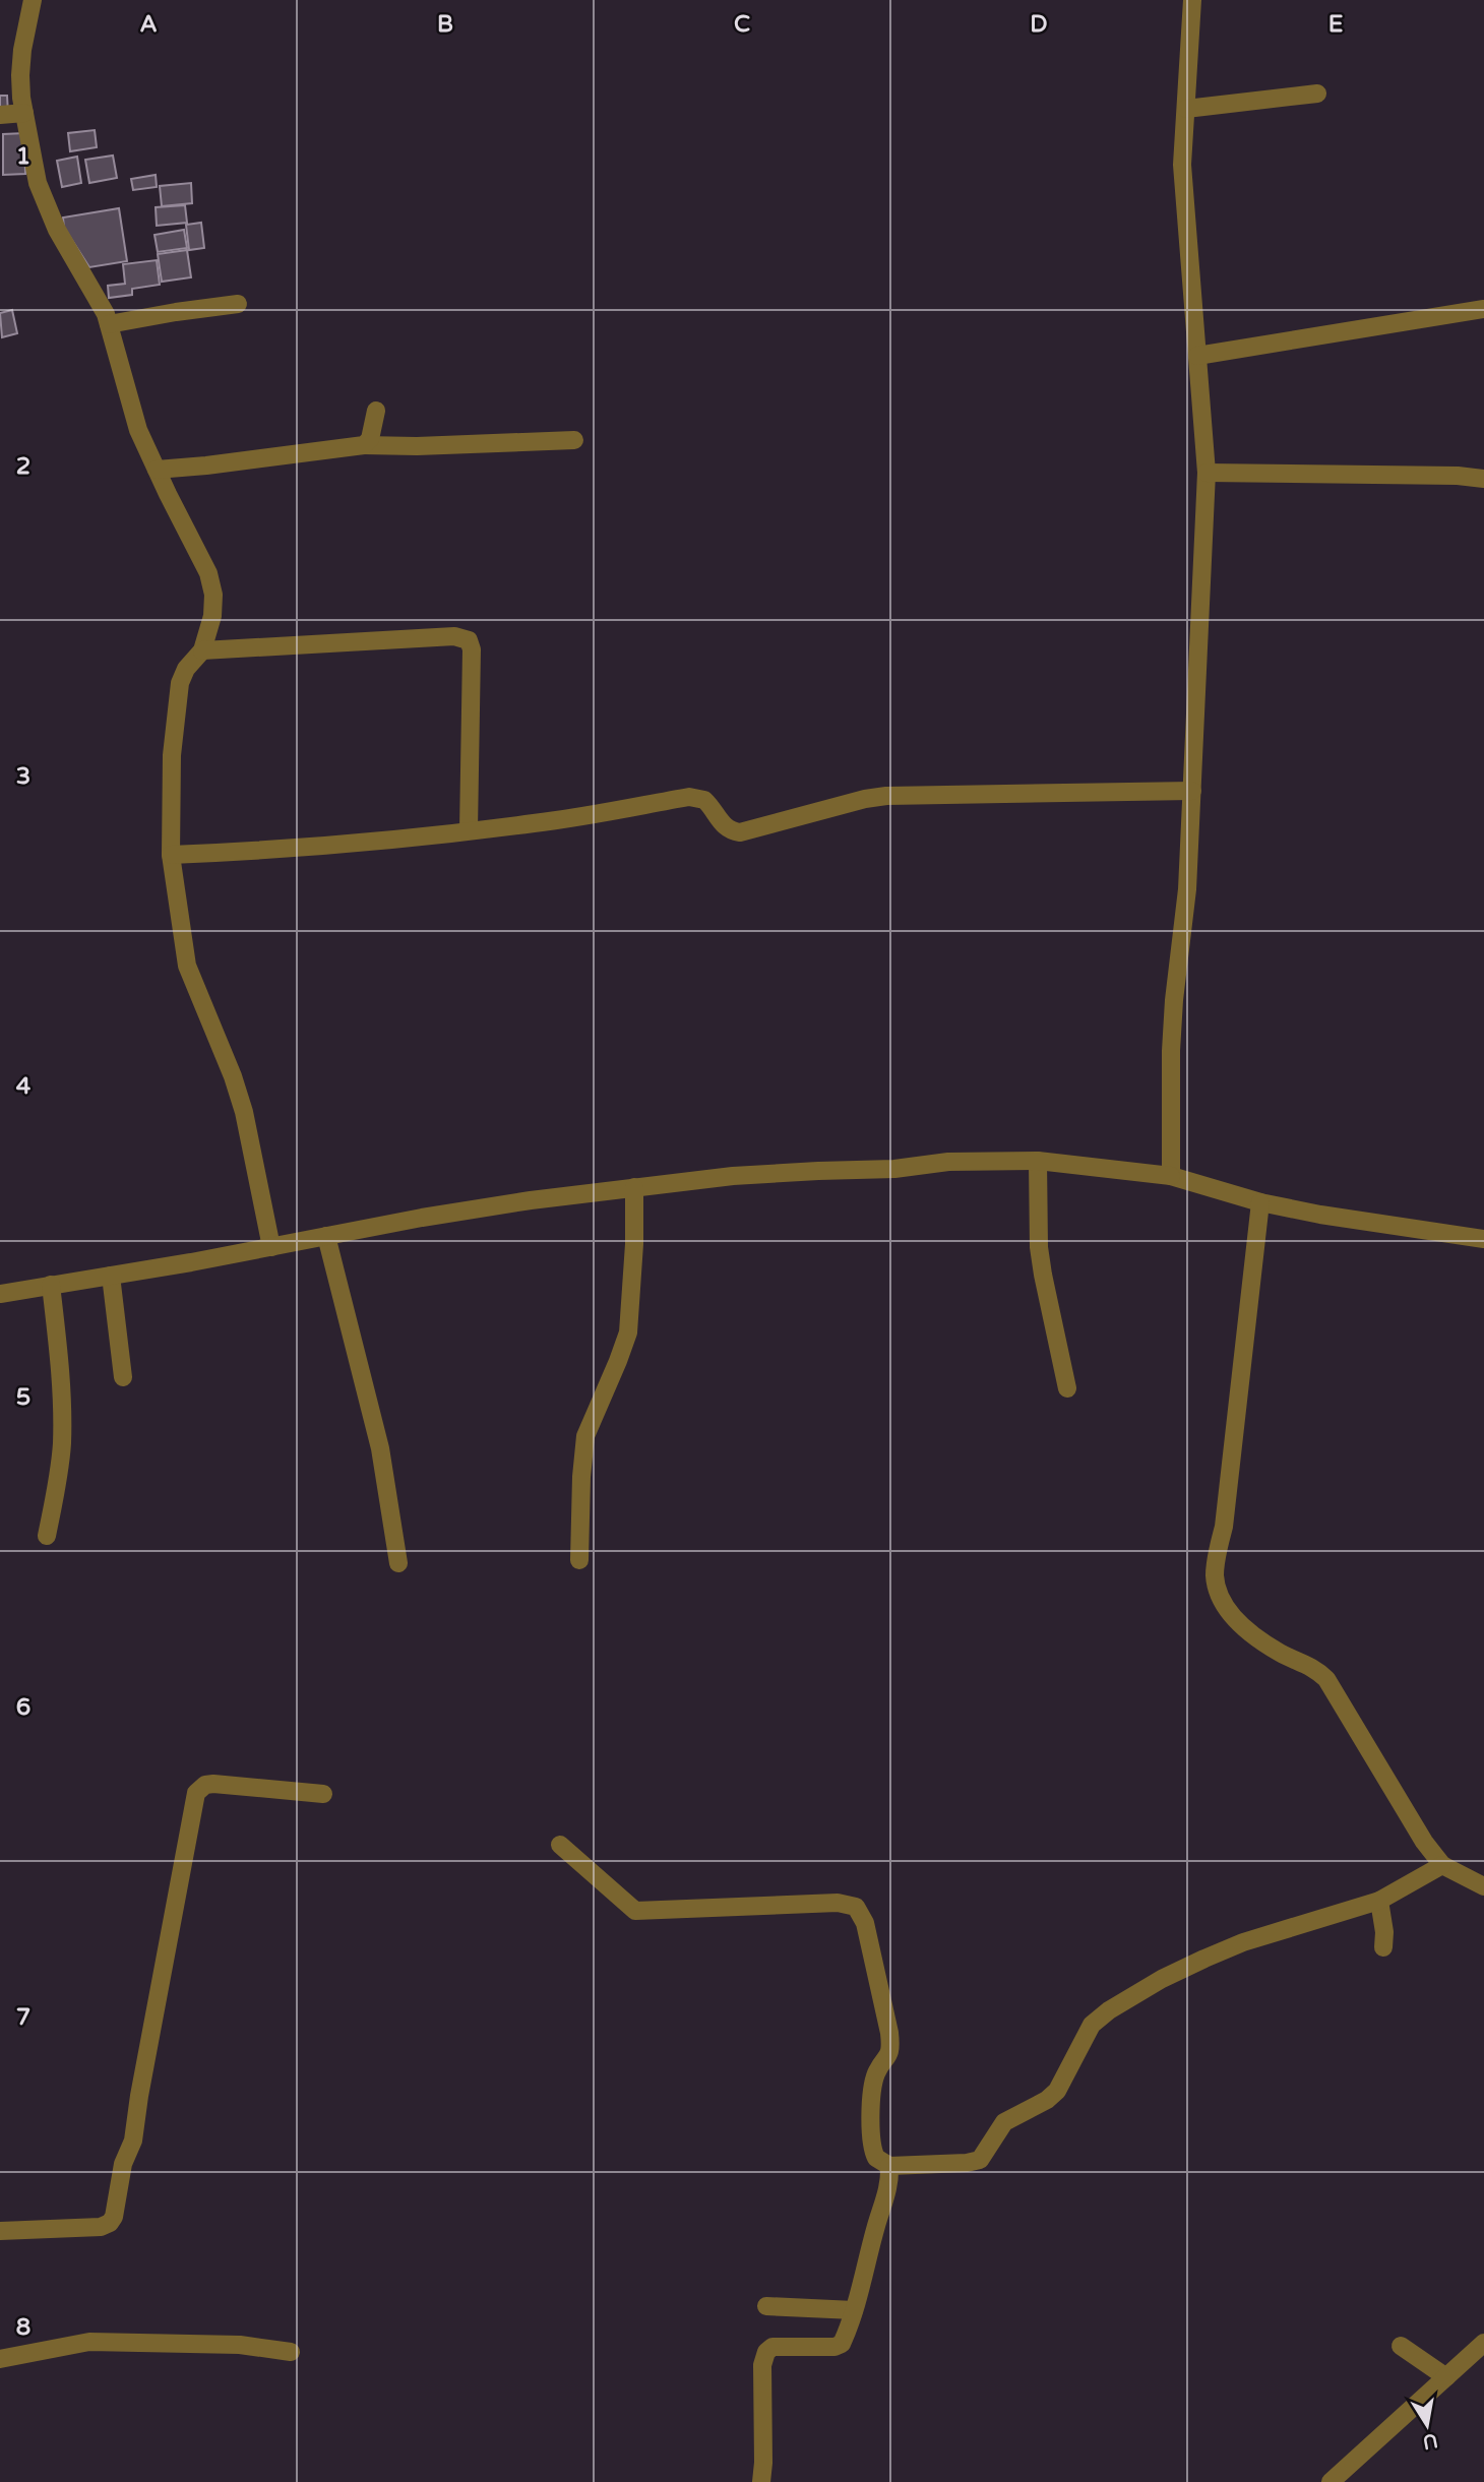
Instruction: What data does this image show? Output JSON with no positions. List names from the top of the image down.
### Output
{
  "north": "bottom",
  "grid": {
    "columns": [
      "A",
      "B",
      "C",
      "D",
      "E"
    ],
    "rows": [
      "1",
      "2",
      "3",
      "4",
      "5",
      "6",
      "7",
      "8"
    ]
  }
}
